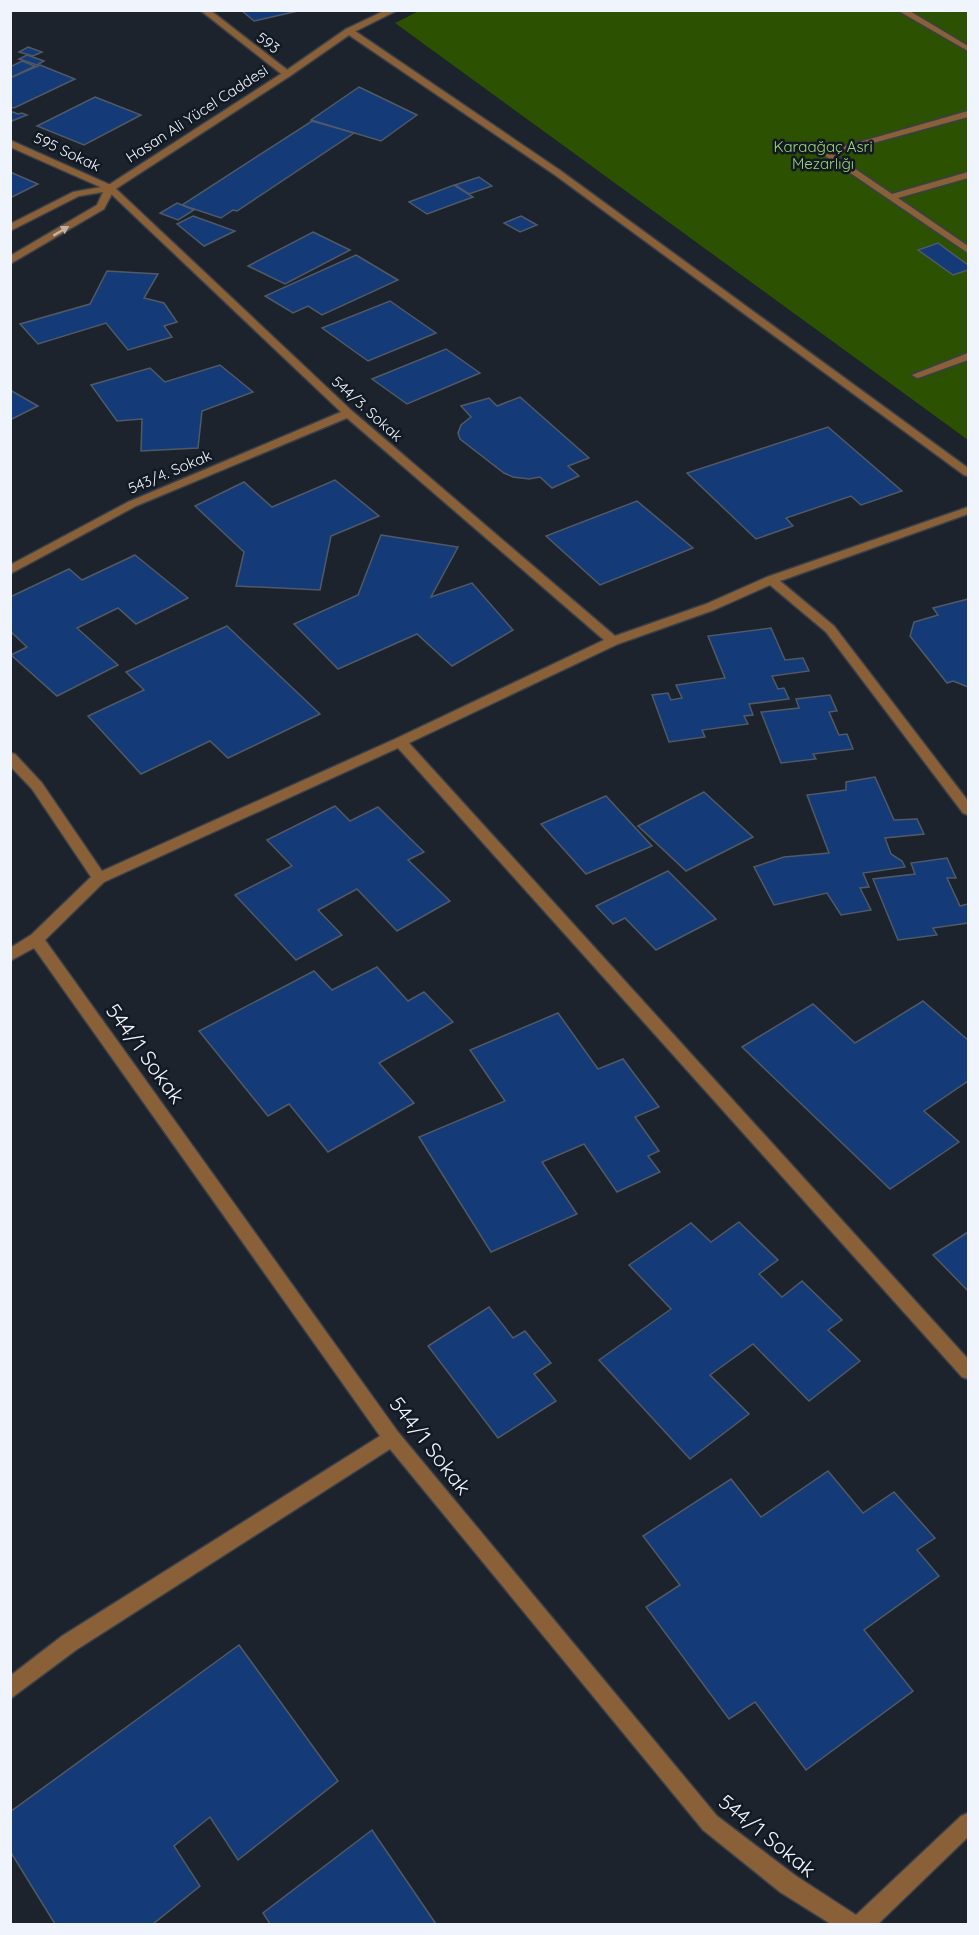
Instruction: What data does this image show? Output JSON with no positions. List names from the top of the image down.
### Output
{
  "streets": {
    "street": [
      "593",
      "Hasan Ali Yücel Caddesi",
      "595 Sokak",
      "544/3. Sokak",
      "543/4. Sokak",
      "544/1 Sokak"
    ]
  },
  "crossings": [
    ["593", "Hasan Ali Yücel Caddesi"],
    ["Hasan Ali Yücel Caddesi", "595 Sokak"],
    ["Hasan Ali Yücel Caddesi", "544/3. Sokak"],
    ["595 Sokak", "544/3. Sokak"],
    ["544/3. Sokak", "543/4. Sokak"]
  ],
  "parks": ["Karaağaç Asri Mezarlığı"]
}
